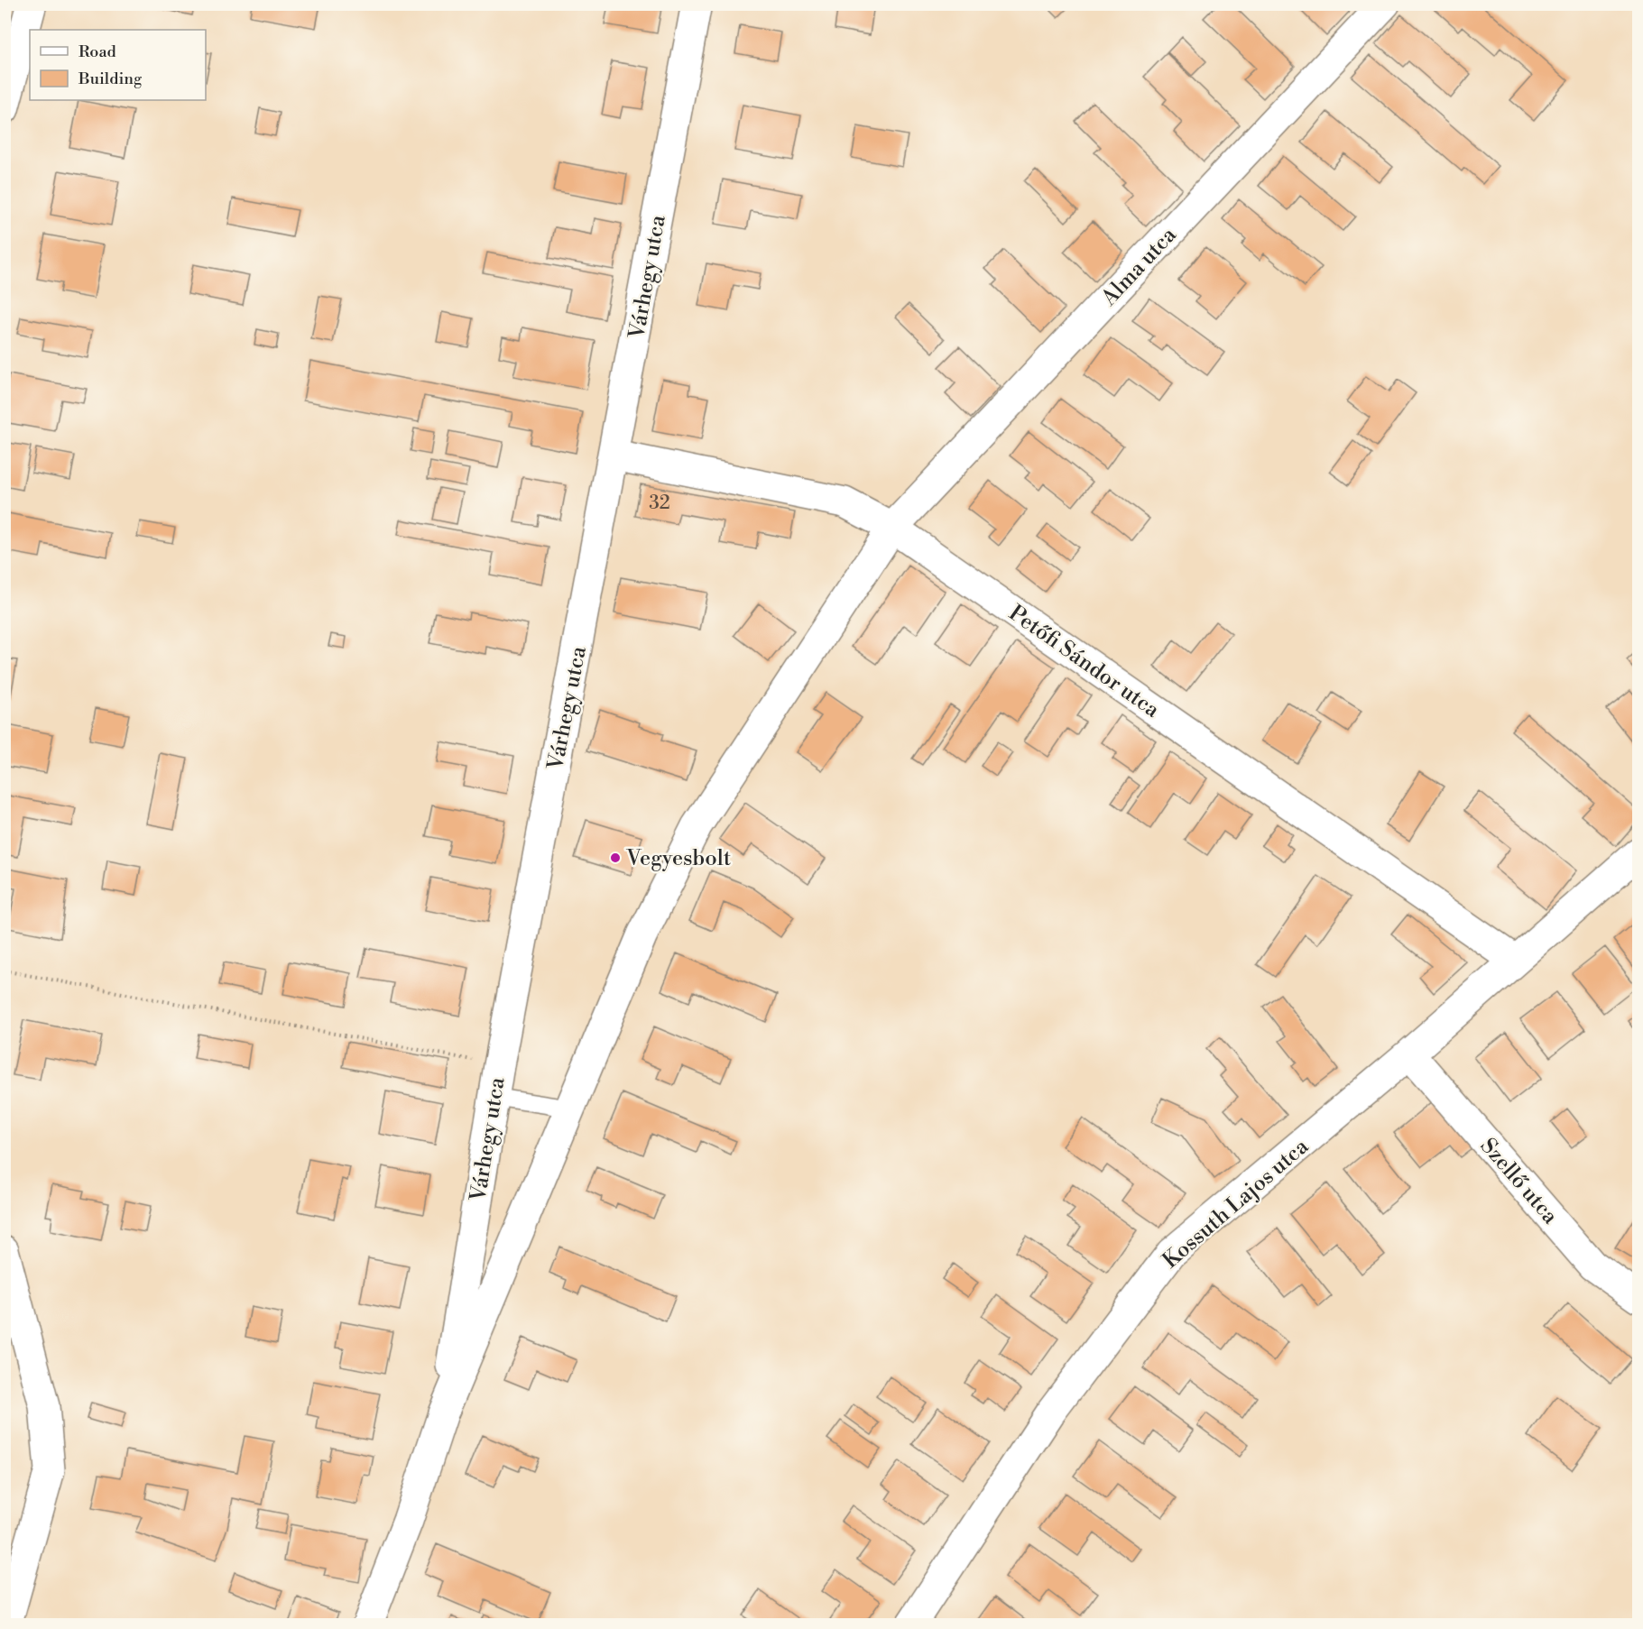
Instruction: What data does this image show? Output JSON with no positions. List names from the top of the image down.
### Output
{
  "streets": {
    "street": [
      "Alma utca",
      "Várhegy utca",
      "Petőfi Sándor utca",
      "Szellő utca",
      "Kossuth Lajos utca"
    ]
  },
  "crossings": [
    ["Alma utca", "Várhegy utca"],
    ["Alma utca", "Petőfi Sándor utca"],
    ["Várhegy utca", "Petőfi Sándor utca"],
    ["Petőfi Sándor utca", "Kossuth Lajos utca"],
    ["Szellő utca", "Kossuth Lajos utca"]
  ],
  "places": ["Vegyesbolt"],
  "house_numbers": ["32"],
  "legend": ["Road", "Building"]
}
